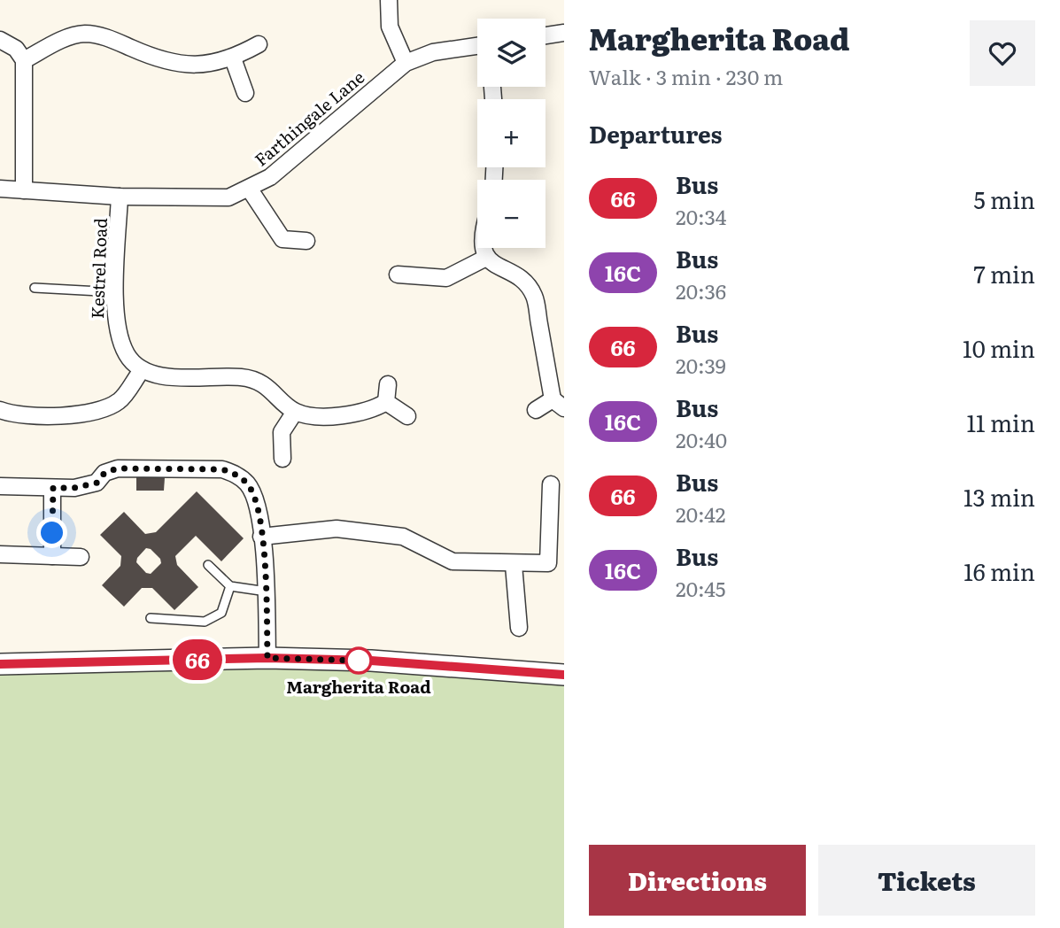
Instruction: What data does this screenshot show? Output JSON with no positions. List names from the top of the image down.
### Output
{
  "streets": {
    "street": ["Farthingale Lane", "Kestrel Road"]
  },
  "crossings": [
    ["Farthingale Lane", "Kestrel Road"]
  ],
  "places": ["Margherita Road"],
  "lines": ["bus line 66"],
  "page": {
    "on_map": "66",
    "heading": [
      ["Margherita Road", "Walk · 3 min · 230 m"],
      "Departures"
    ],
    "map_buttons": ["+", "−"],
    "list": [
      {
        "mark": "66",
        "name": "Bus",
        "note": "20:34",
        "value": "5 min"
      },
      {
        "mark": "16C",
        "name": "Bus",
        "note": "20:36",
        "value": "7 min"
      },
      {
        "mark": "66",
        "name": "Bus",
        "note": "20:39",
        "value": "10 min"
      },
      {
        "mark": "16C",
        "name": "Bus",
        "note": "20:40",
        "value": "11 min"
      },
      {
        "mark": "66",
        "name": "Bus",
        "note": "20:42",
        "value": "13 min"
      },
      {
        "mark": "16C",
        "name": "Bus",
        "note": "20:45",
        "value": "16 min"
      }
    ],
    "buttons": ["Directions", "Tickets"]
  }
}
